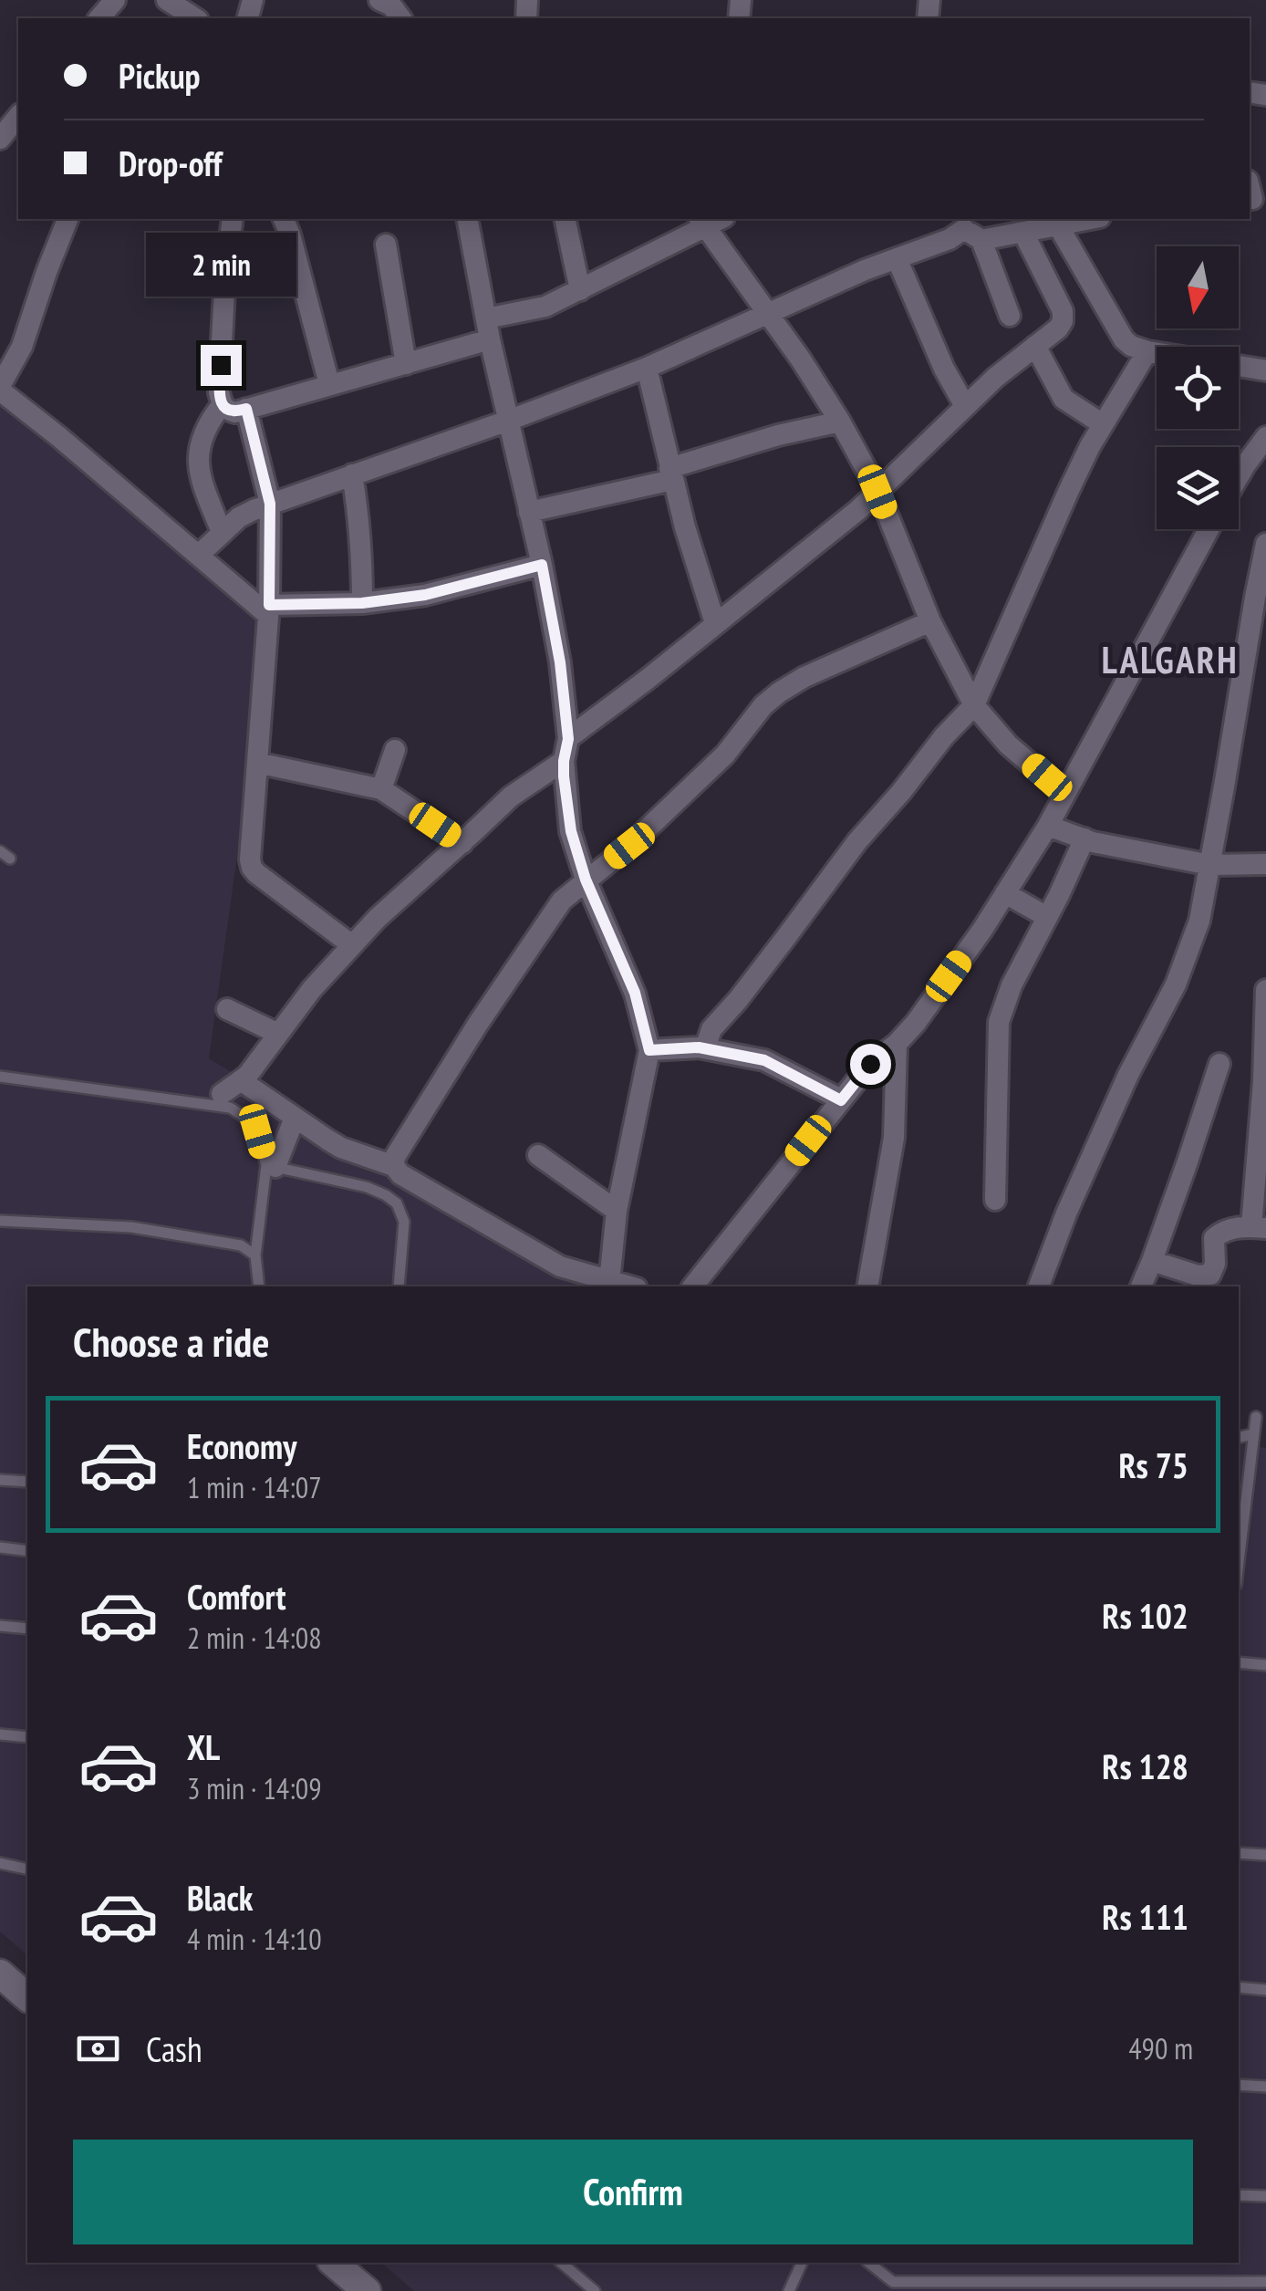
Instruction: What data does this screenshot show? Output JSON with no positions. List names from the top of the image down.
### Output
{
  "districts": ["LALGARH"],
  "north": "bottom",
  "page": {
    "banner": ["Pickup", "Drop-off"],
    "bubble": "2 min",
    "heading": "Choose a ride",
    "list": [
      {
        "name": "Economy",
        "note": "1 min · 14:07",
        "value": "Rs 75"
      },
      {
        "name": "Comfort",
        "note": "2 min · 14:08",
        "value": "Rs 102"
      },
      {
        "name": "XL",
        "note": "3 min · 14:09",
        "value": "Rs 128"
      },
      {
        "name": "Black",
        "note": "4 min · 14:10",
        "value": "Rs 111"
      }
    ],
    "pay": ["Cash", "490 m"],
    "buttons": "Confirm"
  }
}
